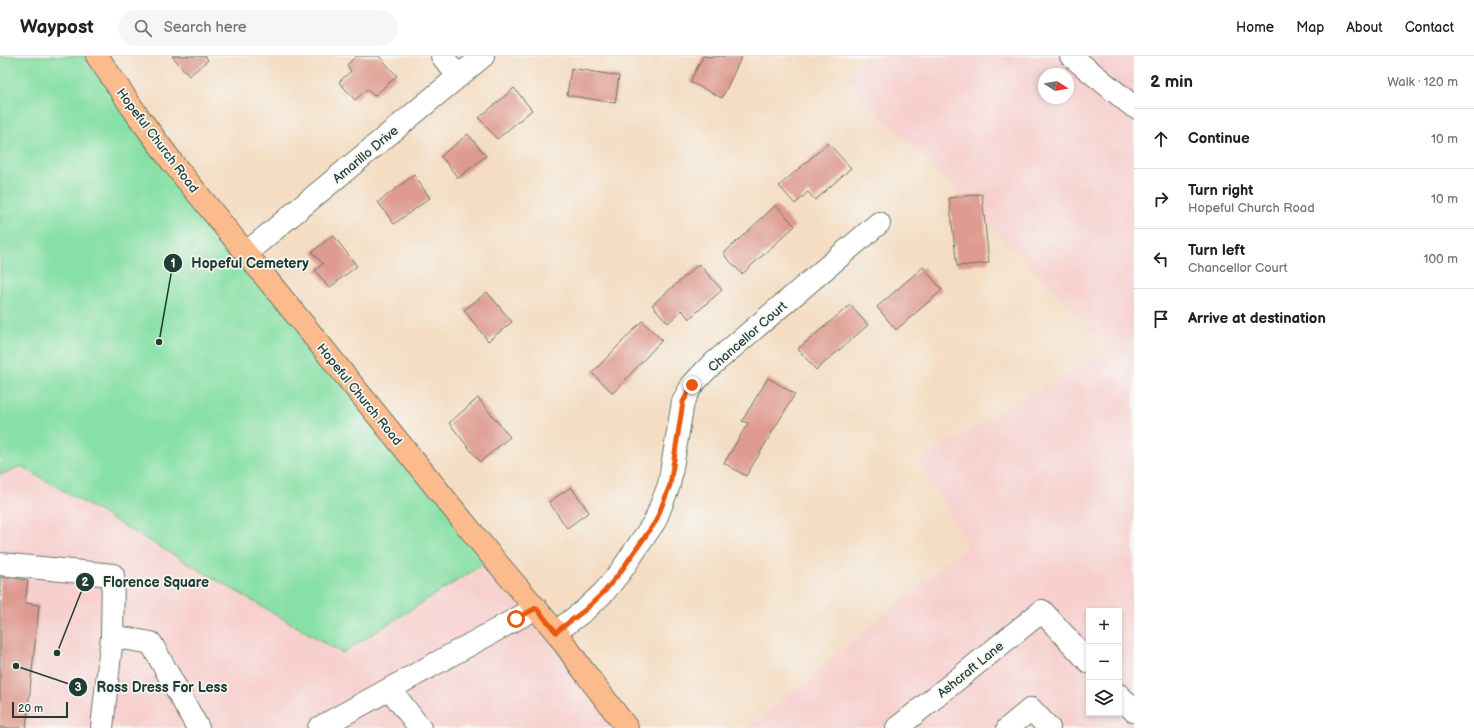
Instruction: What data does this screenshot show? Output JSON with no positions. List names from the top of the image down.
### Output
{
  "streets": {
    "main road": ["Hopeful Church Road"],
    "street": ["Amarillo Drive", "Chancellor Court", "Ashcraft Lane"]
  },
  "crossings": [
    ["Hopeful Church Road", "Amarillo Drive"],
    ["Hopeful Church Road", "Chancellor Court"]
  ],
  "places": ["Hopeful Cemetery", "Florence Square", "Ross Dress For Less"],
  "scale_bar": "20 m",
  "north": "right",
  "page": {
    "header": "Waypost",
    "search": "Search here",
    "nav": [
      "Home",
      "Map",
      "About",
      "Contact"
    ],
    "heading": ["2 min", "Walk · 120 m"],
    "list": [
      ["Continue", "10 m"],
      ["Turn right", "Hopeful Church Road", "10 m"],
      ["Turn left", "Chancellor Court", "100 m"],
      "Arrive at destination"
    ],
    "map_buttons": ["+", "−"],
    "scale": "20 m"
  }
}
